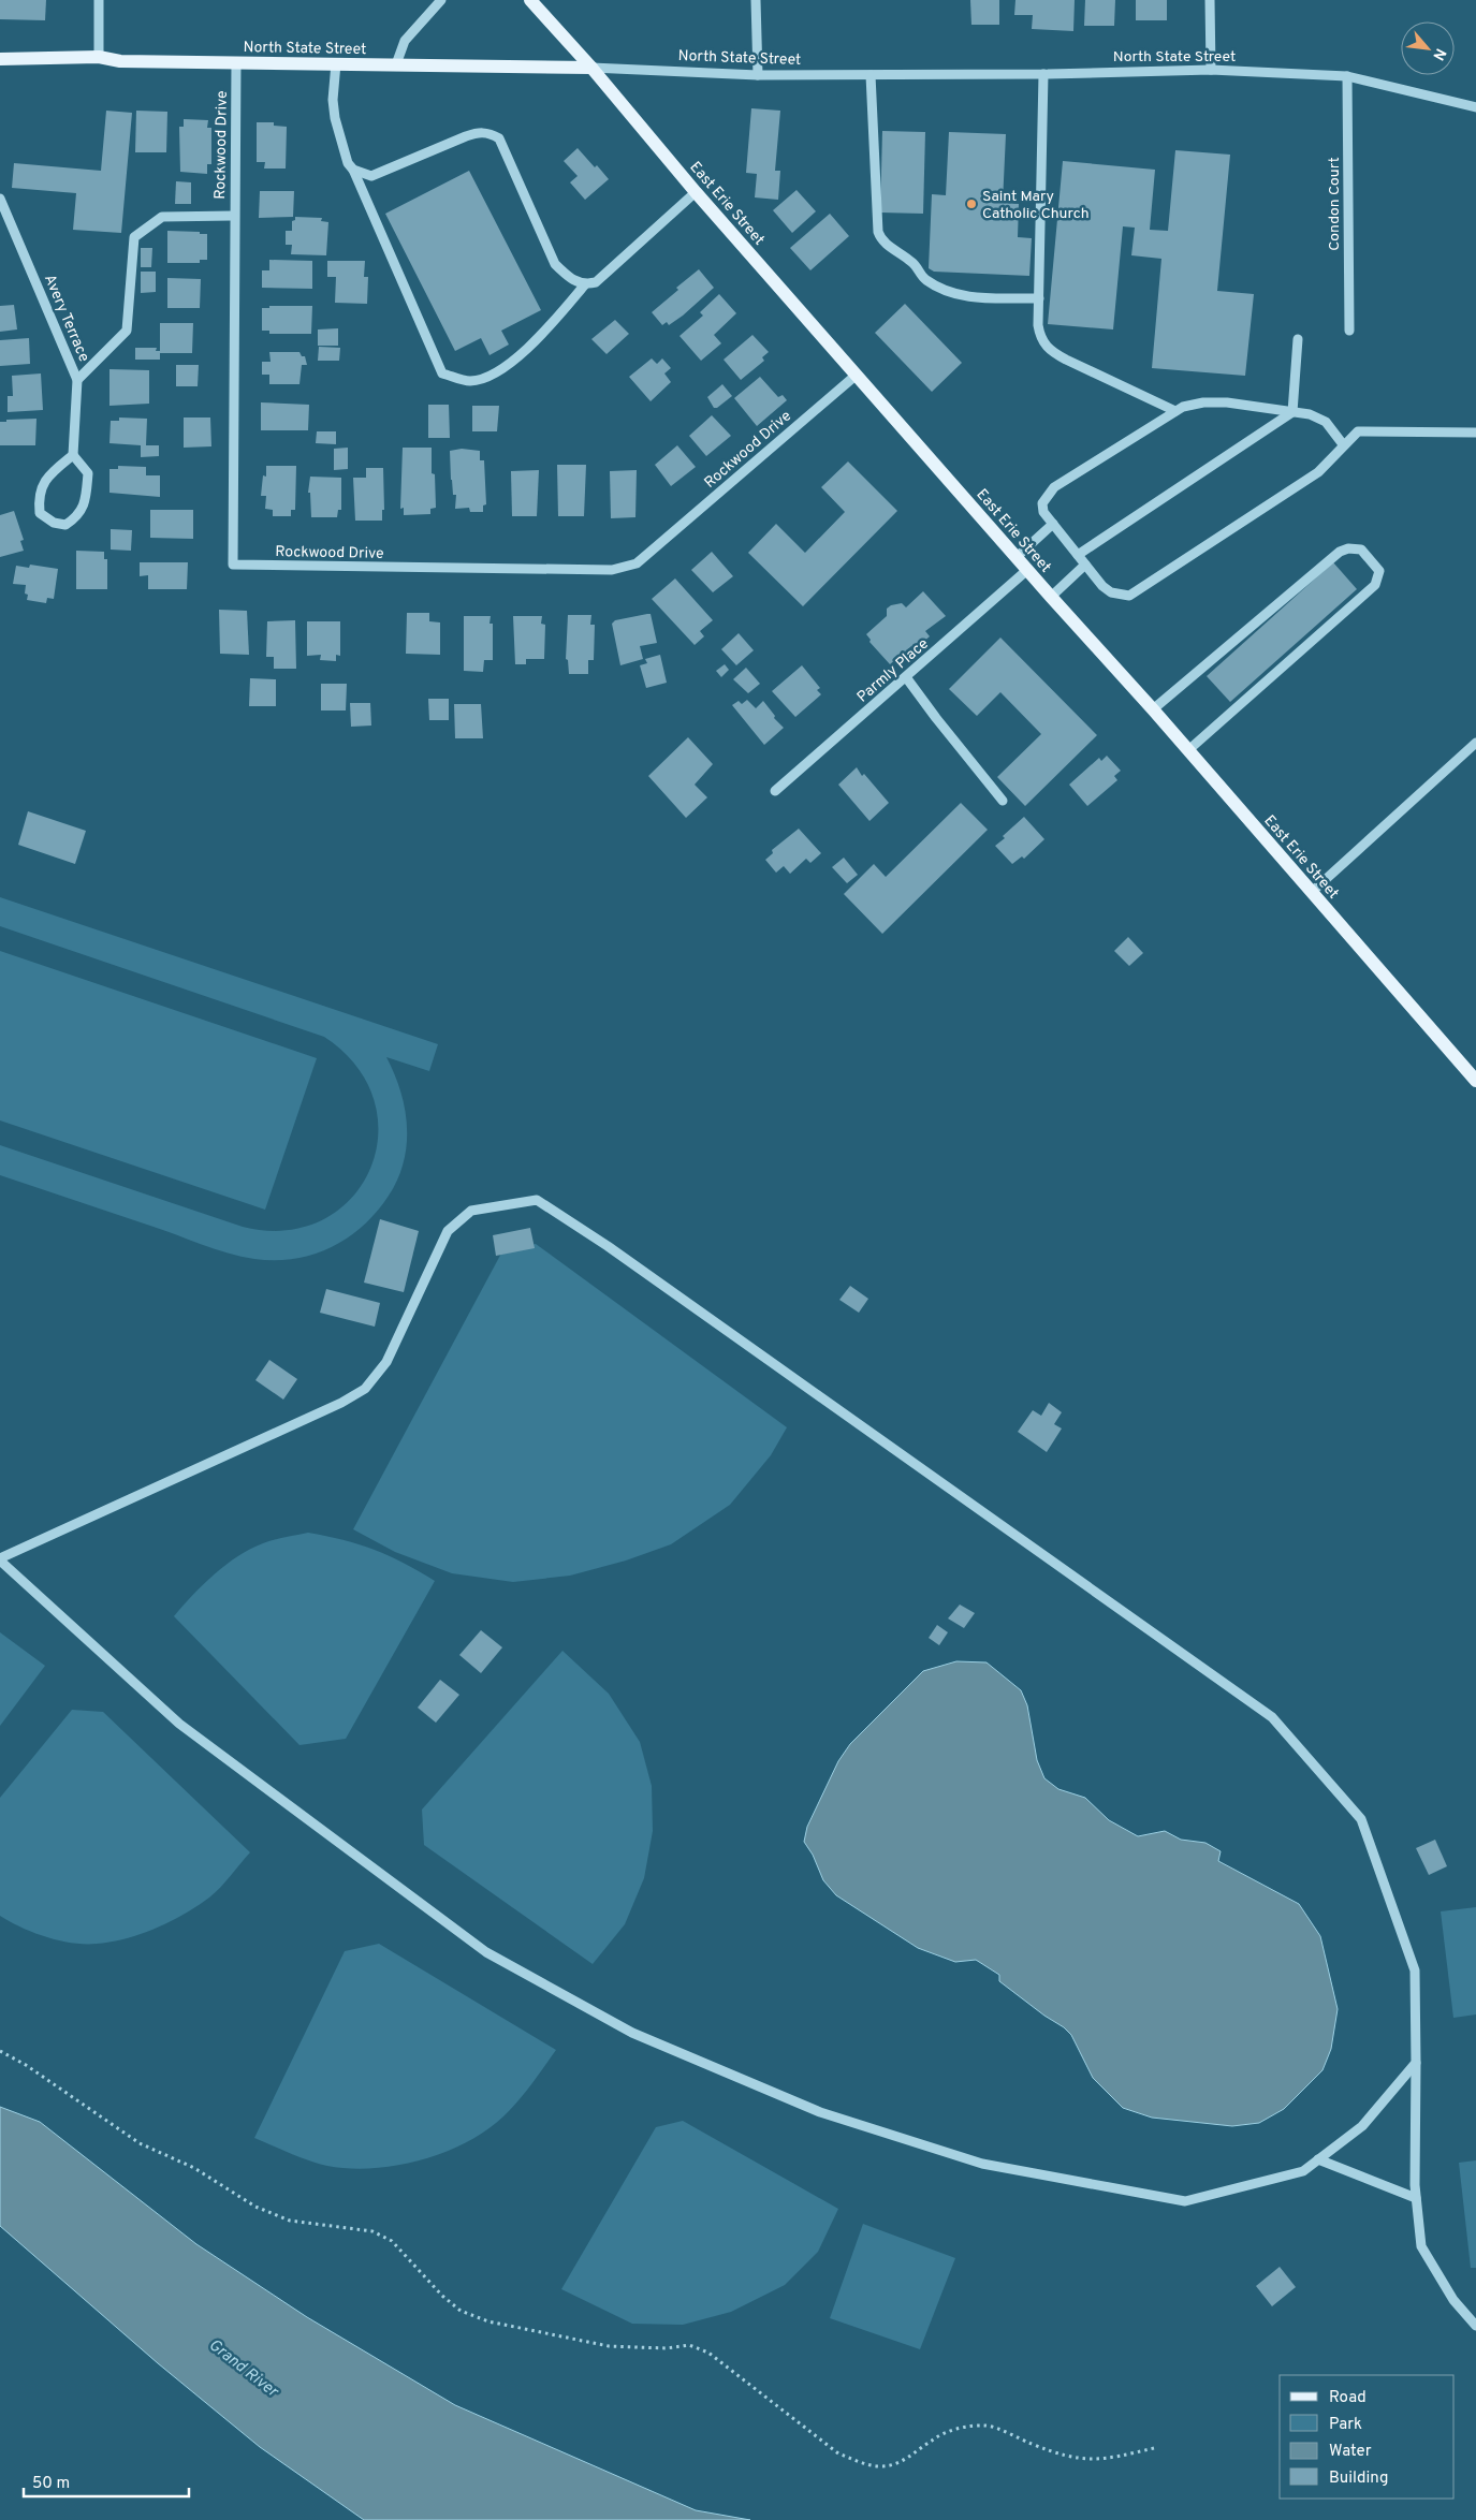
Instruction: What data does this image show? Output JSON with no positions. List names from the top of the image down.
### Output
{
  "streets": {
    "main road": ["North State Street", "East Erie Street"],
    "street": [
      "Rockwood Drive",
      "Condon Court",
      "Avery Terrace",
      "Parmly Place"
    ]
  },
  "crossings": [
    ["North State Street", "Rockwood Drive"],
    ["North State Street", "East Erie Street"],
    ["North State Street", "Condon Court"],
    ["Rockwood Drive", "East Erie Street"],
    ["East Erie Street", "Parmly Place"]
  ],
  "water": ["Grand River"],
  "places": ["Saint Mary Catholic Church"],
  "legend": [
    "Road",
    "Park",
    "Water",
    "Building"
  ],
  "scale_bar": "50 m",
  "north": "bottom right"
}
